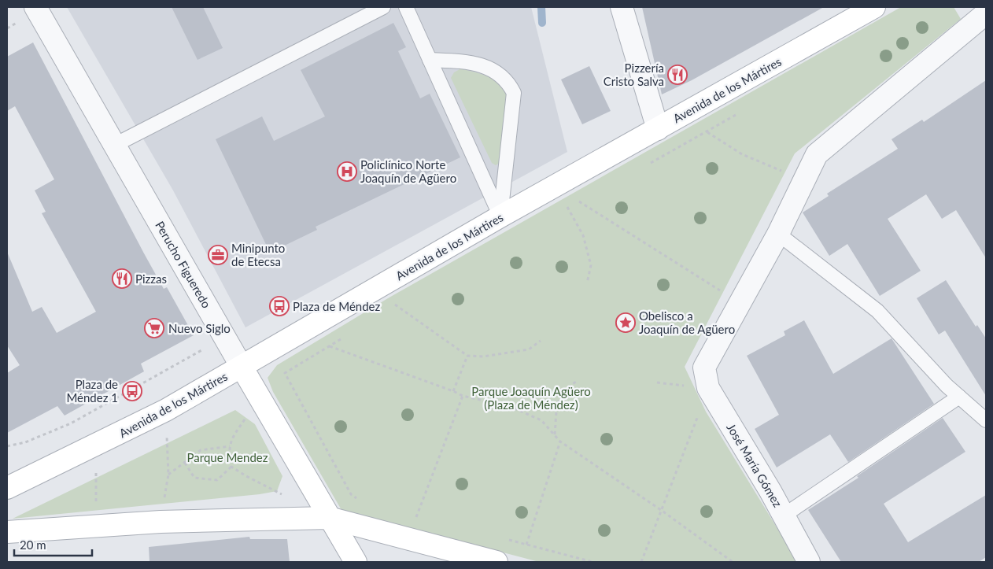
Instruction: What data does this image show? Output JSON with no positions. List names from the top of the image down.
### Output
{
  "streets": {
    "main road": ["Avenida de los Mártires", "Perucho Figueredo"],
    "street": ["José María Gómez"]
  },
  "crossings": [
    ["Avenida de los Mártires", "Perucho Figueredo"]
  ],
  "parks": ["Parque Joaquín Agüero (Plaza de Méndez)", "Parque Mendez"],
  "places": {
    "restaurant": ["Pizzería Cristo Salva", "Pizzas"],
    "hospital": ["Policlínico Norte Joaquín de Agüero"],
    "office": ["Minipunto de Etecsa"],
    "bus stop": ["Plaza de Méndez", "Plaza de Méndez 1"],
    "place": ["Obelisco a Joaquín de Agüero"],
    "supermarket": ["Nuevo Siglo"]
  },
  "scale_bar": "20 m"
}
